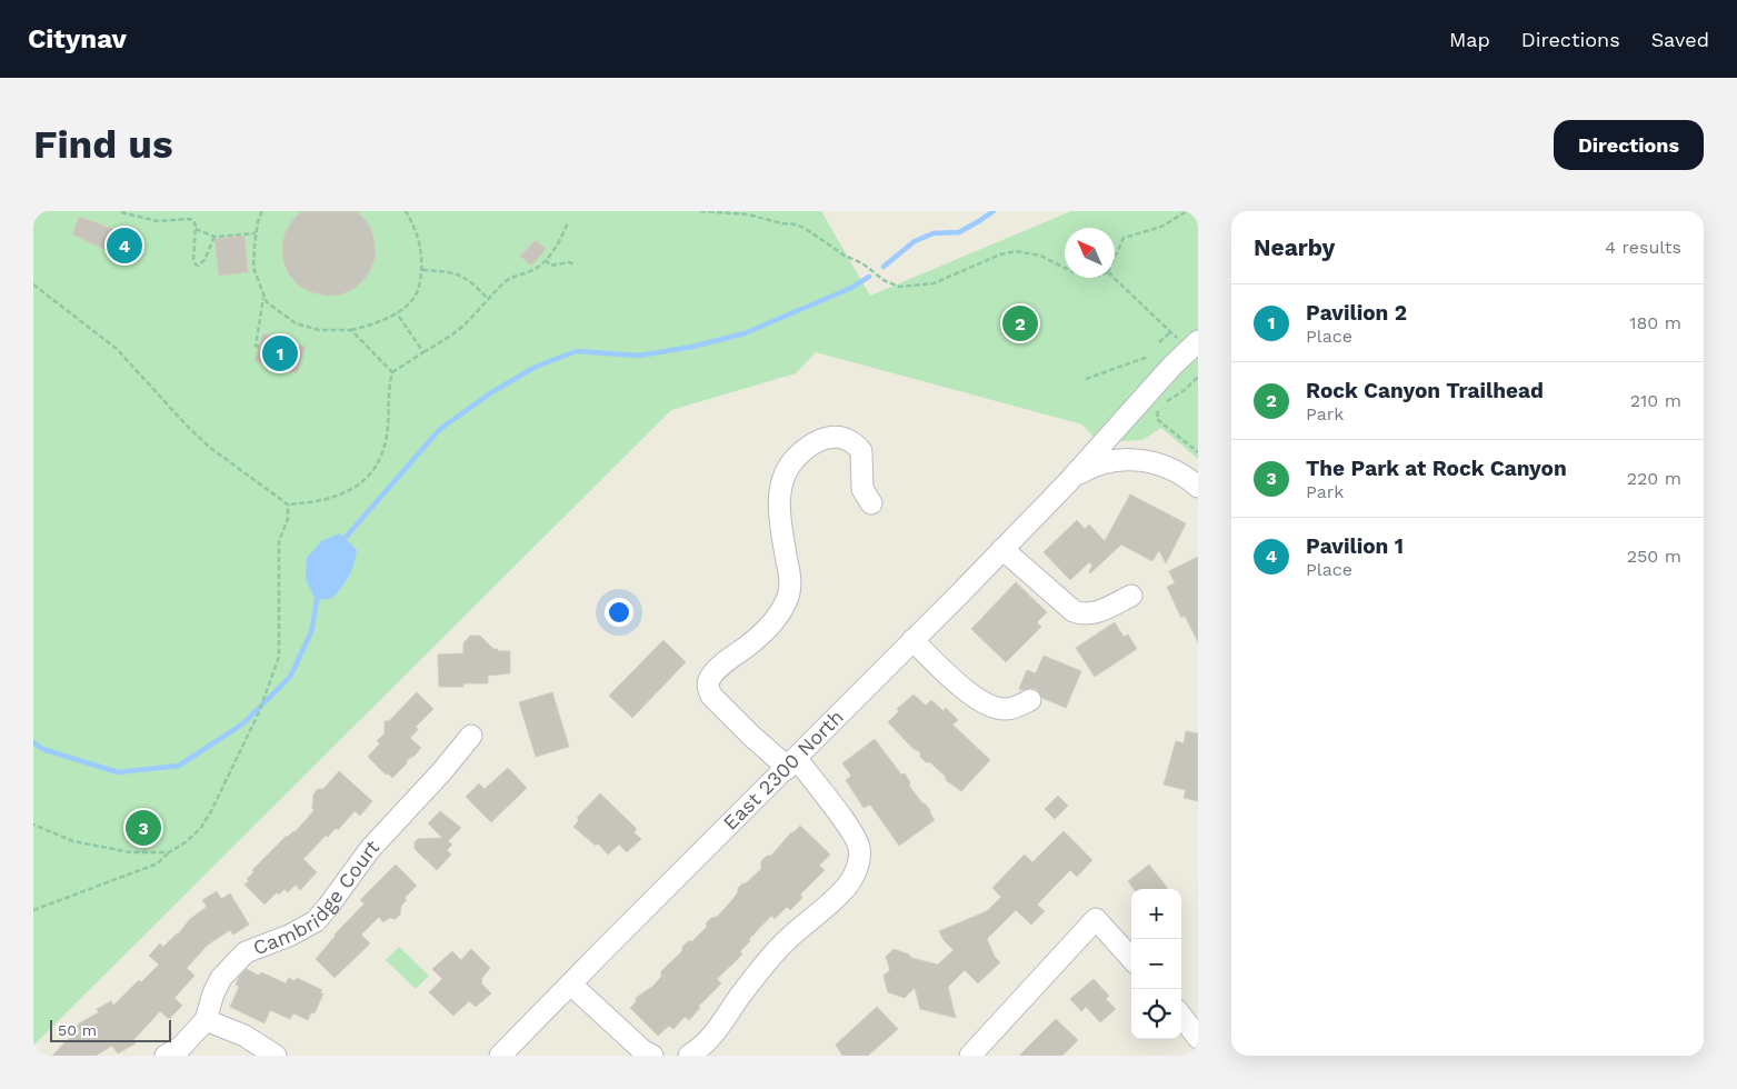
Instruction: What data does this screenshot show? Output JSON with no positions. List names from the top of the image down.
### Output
{
  "streets": {
    "street": ["East 2300 North", "Cambridge Court"]
  },
  "scale_bar": "50 m",
  "north": "top left",
  "page": {
    "header": "Citynav",
    "nav": ["Map", "Directions", "Saved"],
    "buttons": "Directions",
    "title": "Find us",
    "heading": ["Nearby", "4 results"],
    "pins": [
      "4",
      "2",
      "1",
      "3"
    ],
    "list": [
      {
        "mark": "1",
        "name": "Pavilion 2",
        "note": "Place",
        "value": "180 m"
      },
      {
        "mark": "2",
        "name": "Rock Canyon Trailhead",
        "note": "Park",
        "value": "210 m"
      },
      {
        "mark": "3",
        "name": "The Park at Rock Canyon",
        "note": "Park",
        "value": "220 m"
      },
      {
        "mark": "4",
        "name": "Pavilion 1",
        "note": "Place",
        "value": "250 m"
      }
    ],
    "map_buttons": ["+", "−"],
    "scale": "50 m"
  }
}
